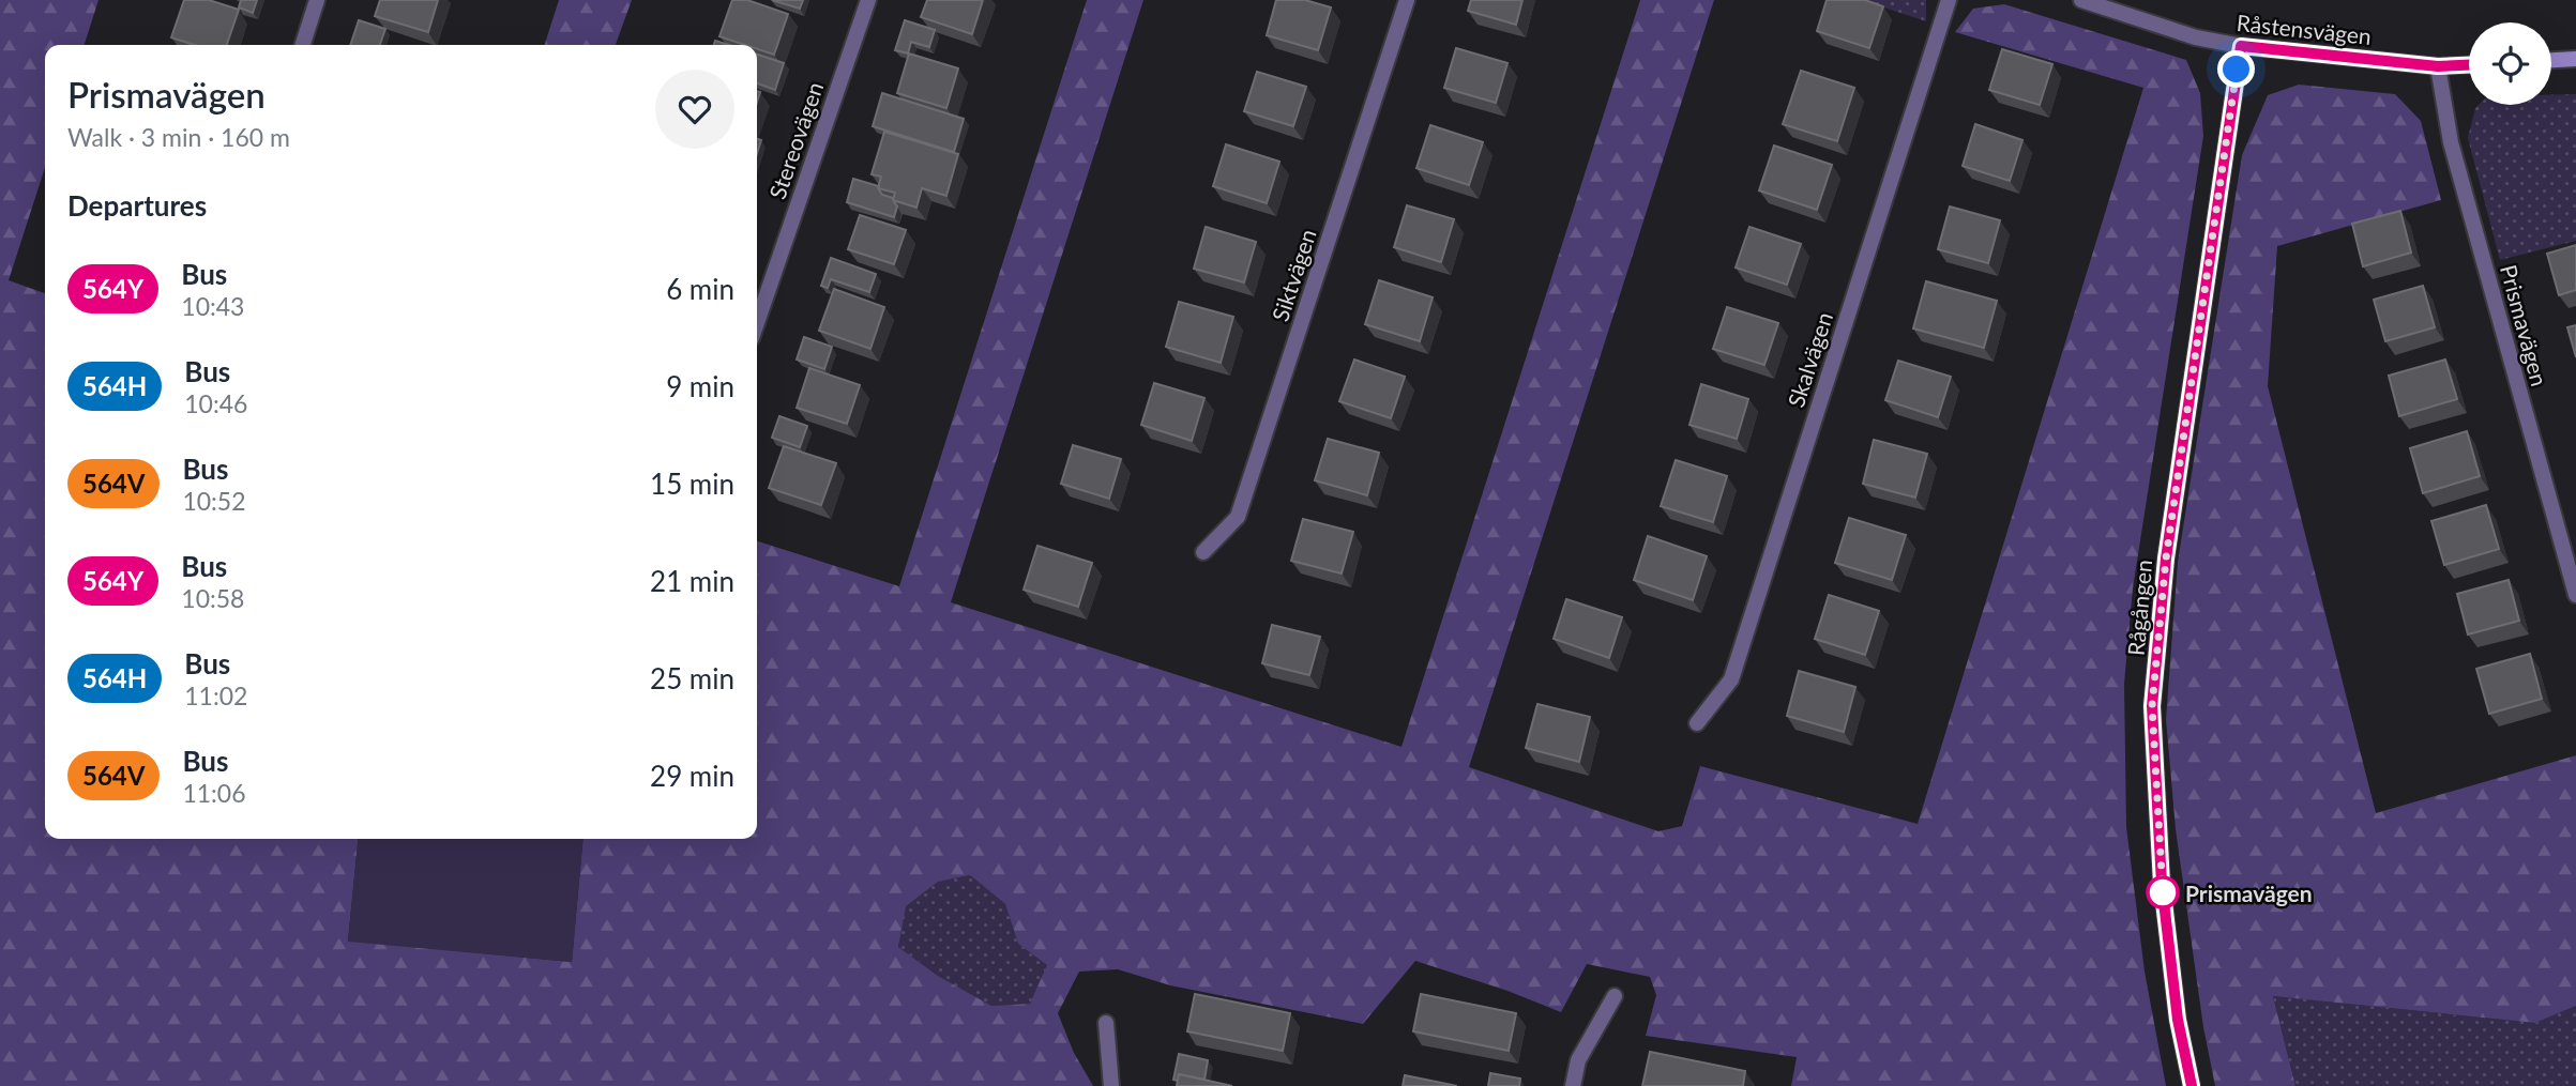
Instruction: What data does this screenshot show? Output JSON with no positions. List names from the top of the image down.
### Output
{
  "streets": {
    "street": [
      "Råstensvägen",
      "Stereovägen",
      "Siktvägen",
      "Prismavägen",
      "Skalvägen",
      "Rågången"
    ]
  },
  "crossings": [
    ["Råstensvägen", "Prismavägen"],
    ["Råstensvägen", "Rågången"]
  ],
  "places": ["Prismavägen"],
  "lines": ["bus line 564Y"],
  "page": {
    "heading": [
      ["Prismavägen", "Walk · 3 min · 160 m"],
      "Departures"
    ],
    "list": [
      {
        "mark": "564Y",
        "name": "Bus",
        "note": "10:43",
        "value": "6 min"
      },
      {
        "mark": "564H",
        "name": "Bus",
        "note": "10:46",
        "value": "9 min"
      },
      {
        "mark": "564V",
        "name": "Bus",
        "note": "10:52",
        "value": "15 min"
      },
      {
        "mark": "564Y",
        "name": "Bus",
        "note": "10:58",
        "value": "21 min"
      },
      {
        "mark": "564H",
        "name": "Bus",
        "note": "11:02",
        "value": "25 min"
      },
      {
        "mark": "564V",
        "name": "Bus",
        "note": "11:06",
        "value": "29 min"
      }
    ]
  }
}
